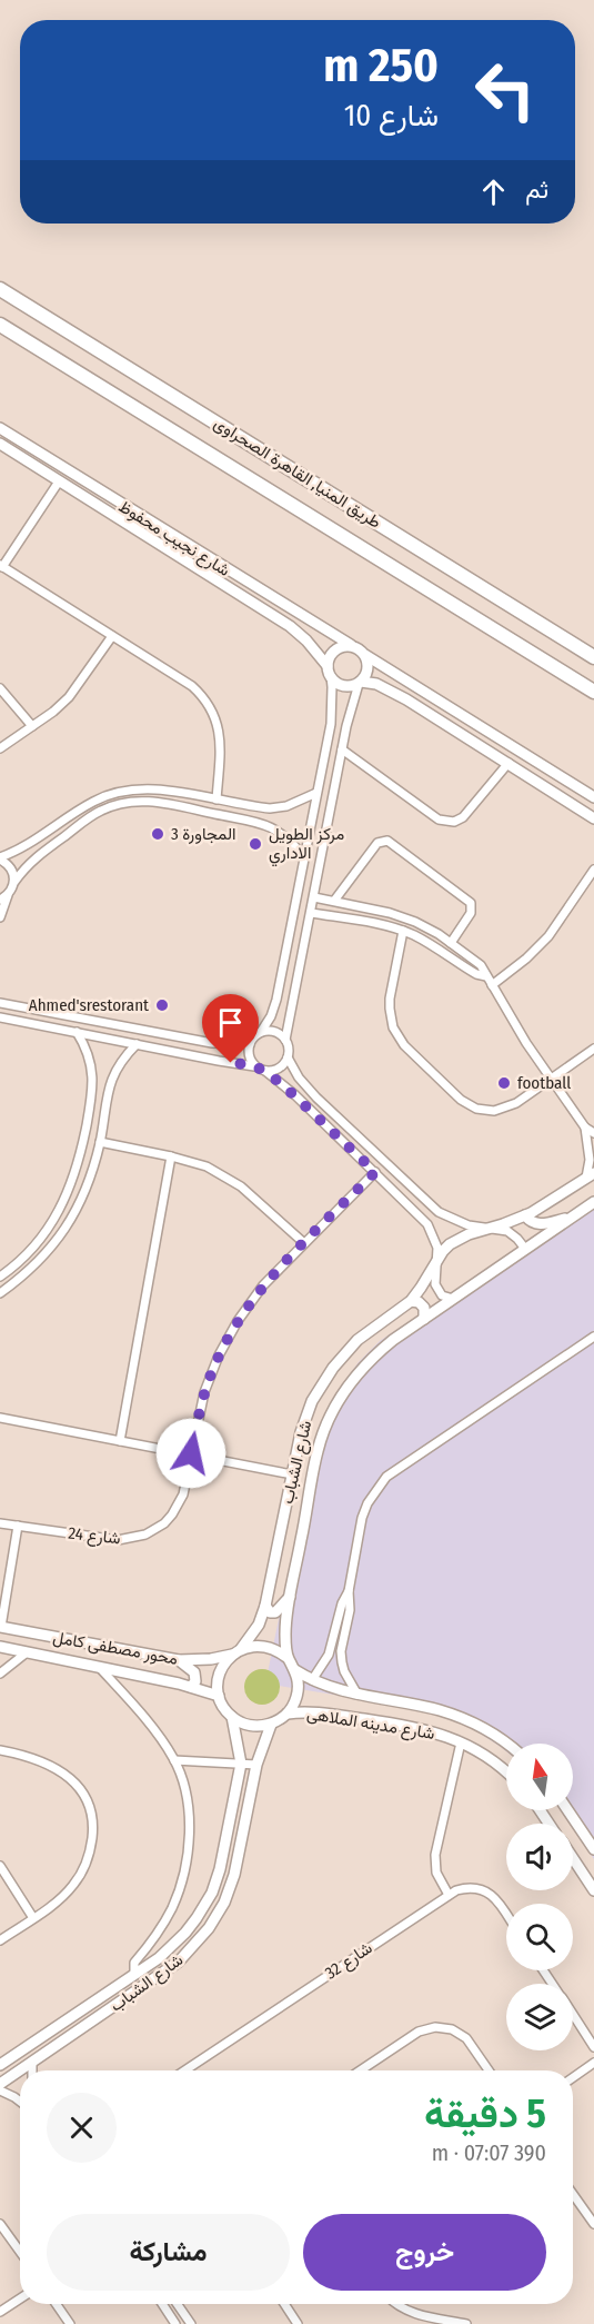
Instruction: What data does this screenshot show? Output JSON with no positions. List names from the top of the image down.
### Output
{
  "streets": {
    "highway": ["طريق المنيا, القاهرة الصحراوى"],
    "street": [
      "شارع نجيب محفوظ",
      "شارع الشباب",
      "شارع 24",
      "محور مصطفى كامل",
      "شارع مدينه الملاهى",
      "شارع 32"
    ]
  },
  "crossings": [
    ["شارع الشباب", "محور مصطفى كامل"],
    ["شارع الشباب", "شارع مدينه الملاهى"],
    ["محور مصطفى كامل", "شارع مدينه الملاهى"]
  ],
  "places": [
    "المجاورة 3",
    "مركز الطويل الاداري",
    "Ahmed'srestorant",
    "football"
  ],
  "north": "top",
  "page": {
    "turn": ["250 m", "شارع 10"],
    "then": "ثم",
    "heading": ["5 دقيقة", "390 m · 07:07"],
    "buttons": ["خروج", "مشاركة"]
  }
}
